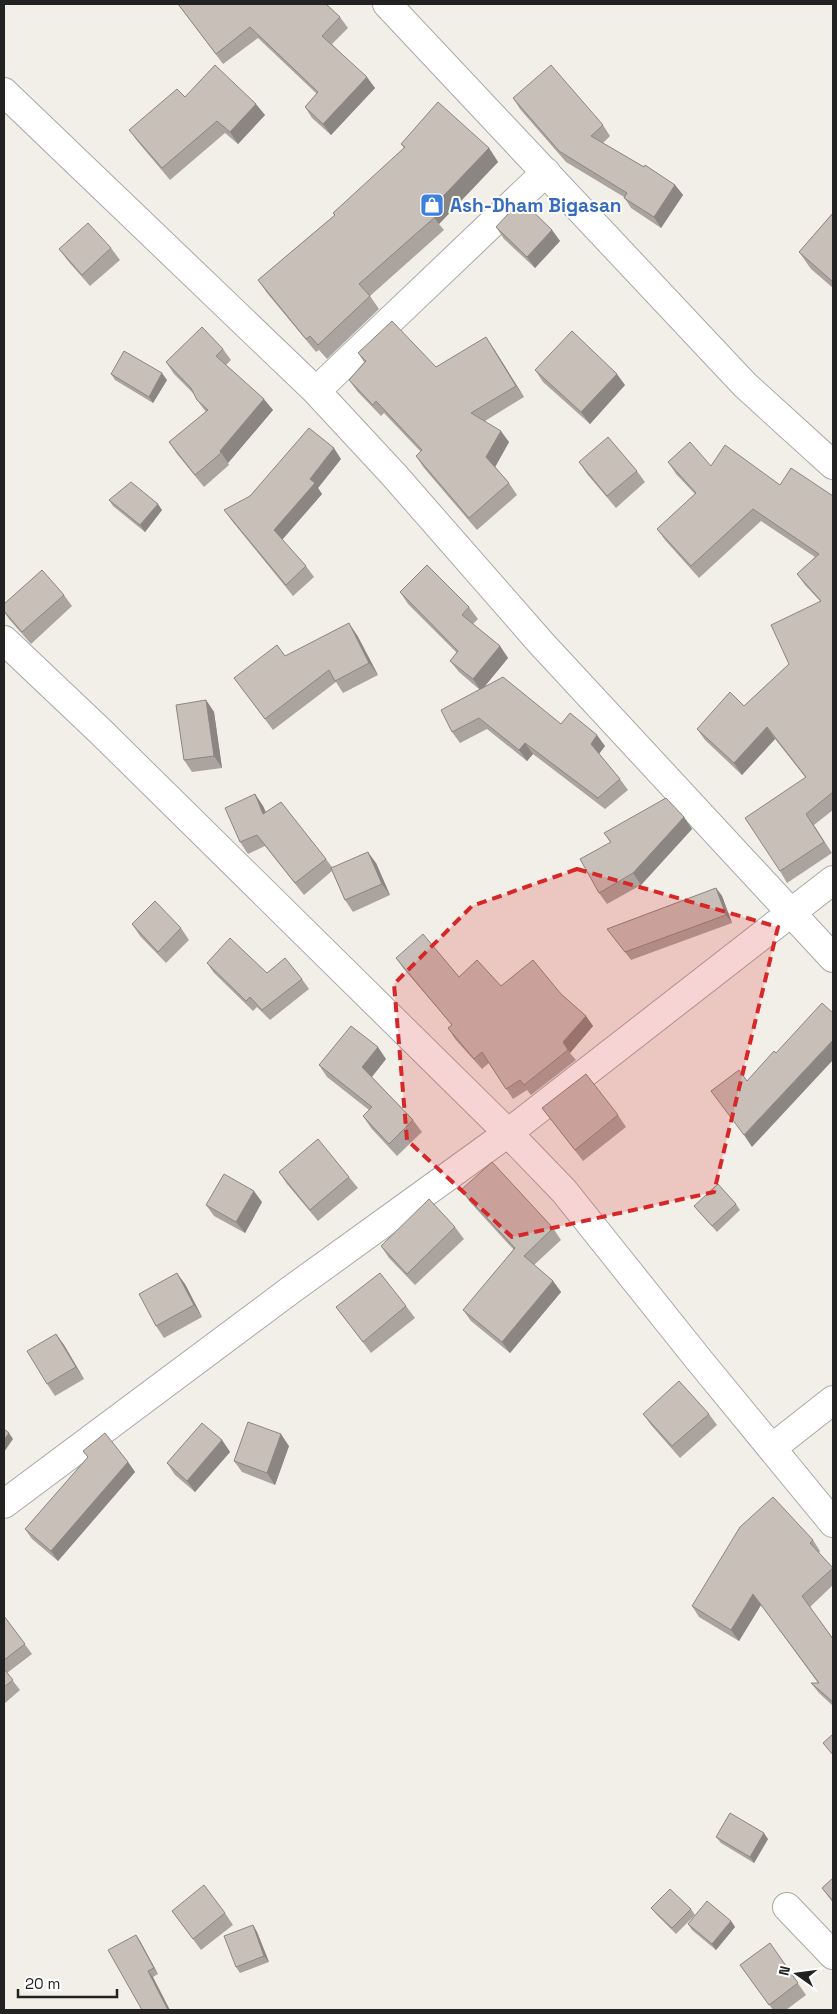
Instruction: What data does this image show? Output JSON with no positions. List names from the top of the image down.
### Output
{
  "places": {
    "shop": ["Ash-Dham Bigasan"]
  },
  "scale_bar": "20 m",
  "north": "left"
}
